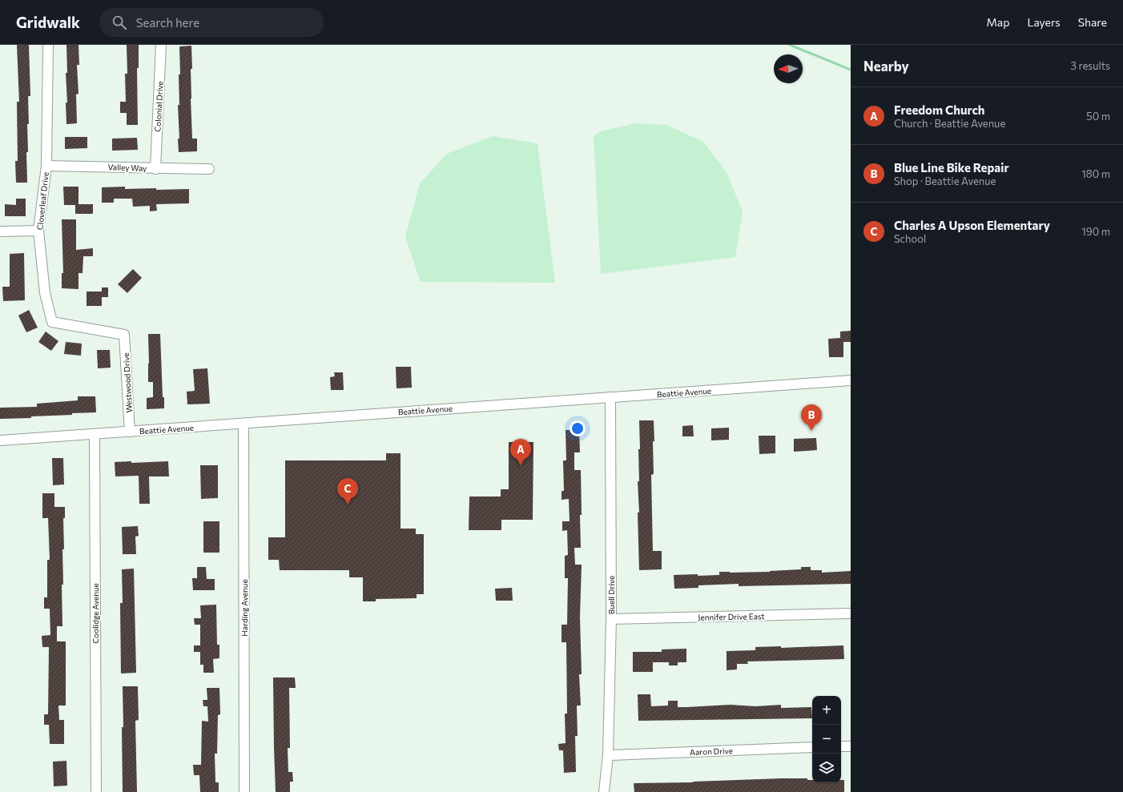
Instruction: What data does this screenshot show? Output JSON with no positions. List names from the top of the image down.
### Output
{
  "streets": {
    "street": [
      "Colonial Drive",
      "Valley Way",
      "Cloverleaf Drive",
      "Westwood Drive",
      "Beattie Avenue",
      "Buell Drive",
      "Harding Avenue",
      "Coolidge Avenue",
      "Jennifer Drive East",
      "Aaron Drive"
    ]
  },
  "crossings": [
    ["Colonial Drive", "Valley Way"],
    ["Valley Way", "Cloverleaf Drive"],
    ["Cloverleaf Drive", "Westwood Drive"],
    ["Westwood Drive", "Beattie Avenue"],
    ["Beattie Avenue", "Buell Drive"],
    ["Beattie Avenue", "Harding Avenue"],
    ["Beattie Avenue", "Coolidge Avenue"],
    ["Buell Drive", "Jennifer Drive East"],
    ["Buell Drive", "Aaron Drive"]
  ],
  "north": "left",
  "page": {
    "header": "Gridwalk",
    "search": "Search here",
    "nav": ["Map", "Layers", "Share"],
    "heading": ["Nearby", "3 results"],
    "list": [
      {
        "mark": "A",
        "name": "Freedom Church",
        "note": "Church · Beattie Avenue",
        "value": "50 m"
      },
      {
        "mark": "B",
        "name": "Blue Line Bike Repair",
        "note": "Shop · Beattie Avenue",
        "value": "180 m"
      },
      {
        "mark": "C",
        "name": "Charles A Upson Elementary",
        "note": "School",
        "value": "190 m"
      }
    ],
    "pins": ["B", "A", "C"],
    "map_buttons": ["+", "−"]
  }
}
